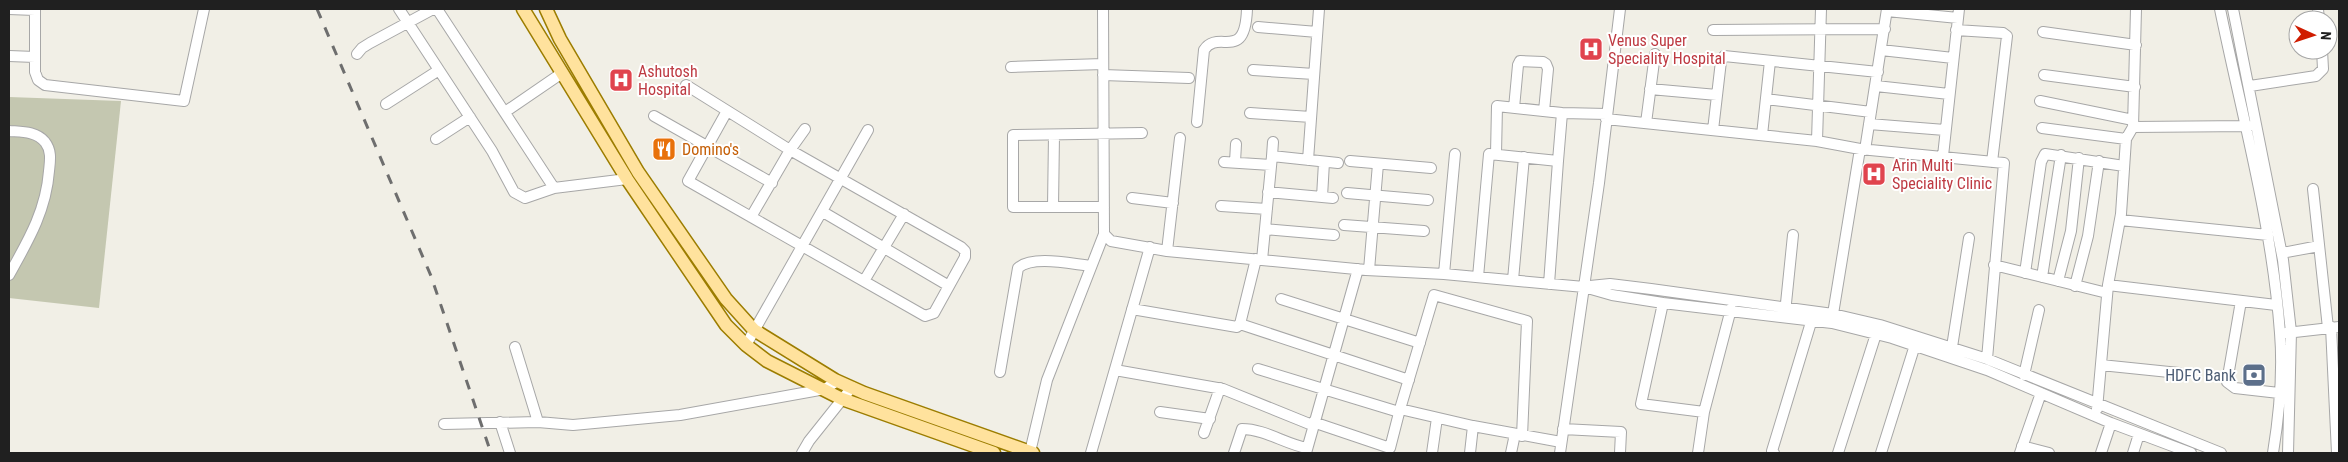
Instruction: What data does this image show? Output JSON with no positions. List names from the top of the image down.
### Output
{
  "places": {
    "hospital": ["Venus Super Speciality Hospital", "Ashutosh Hospital", "Arin Multi Speciality Clinic"],
    "restaurant": ["Domino's"],
    "bank": ["HDFC Bank"]
  },
  "north": "right"
}
